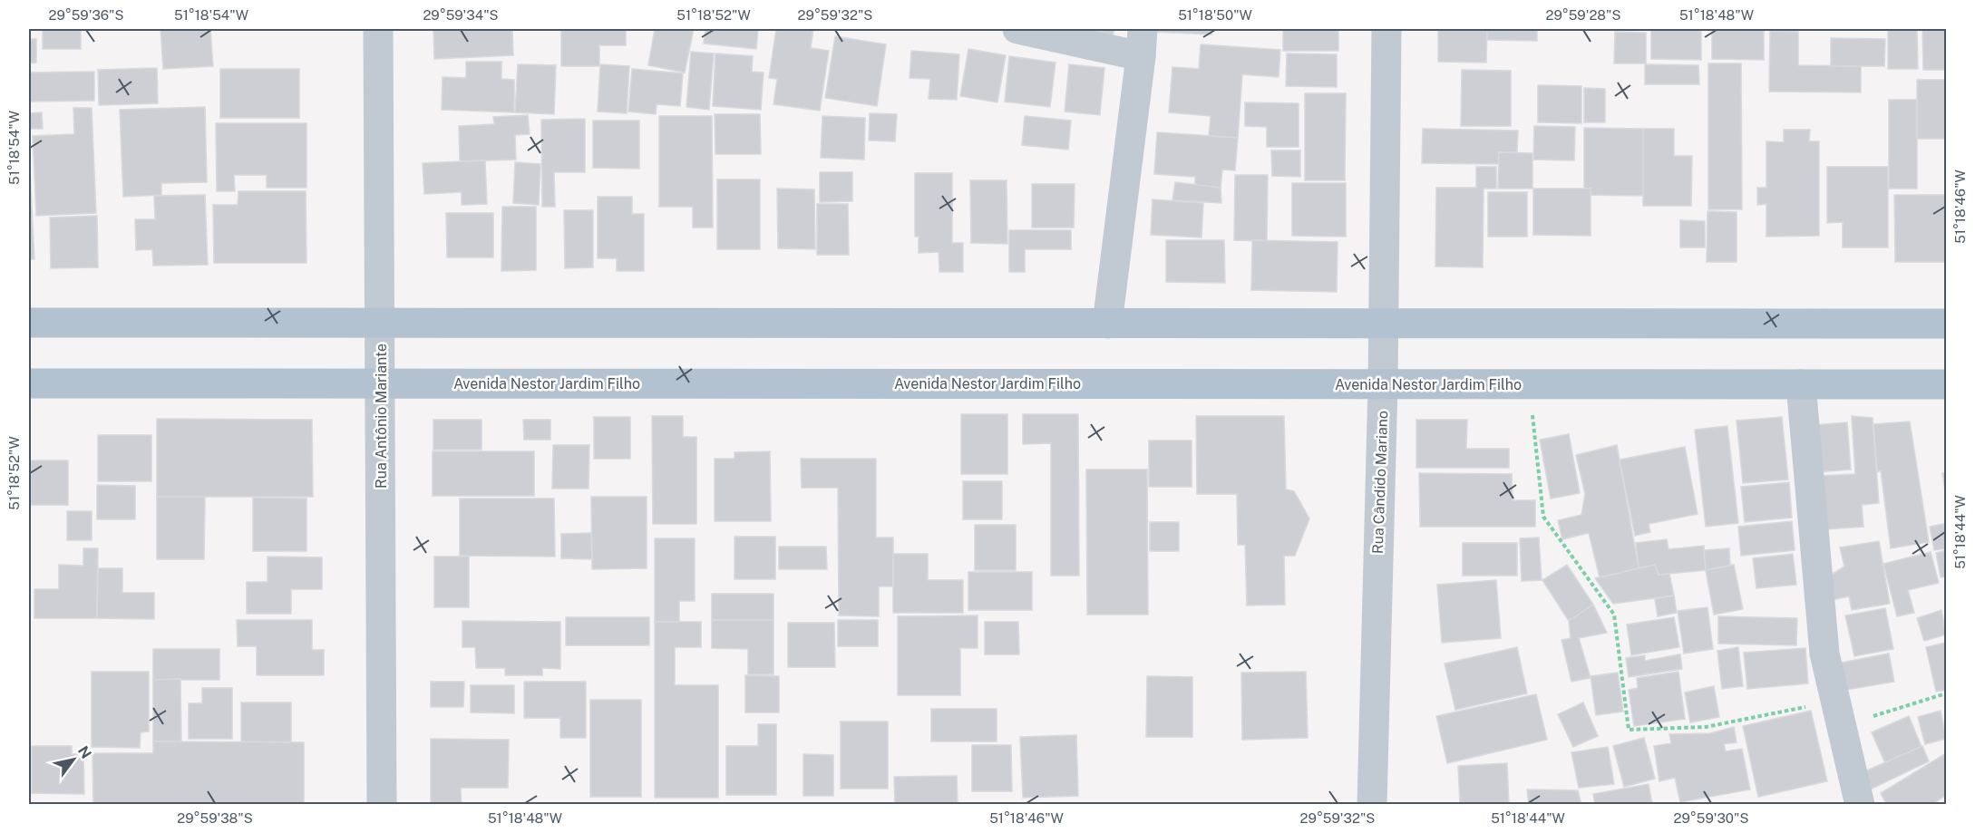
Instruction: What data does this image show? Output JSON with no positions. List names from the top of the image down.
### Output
{
  "streets": {
    "main road": ["Avenida Nestor Jardim Filho"],
    "street": ["Rua Antônio Mariante", "Rua Cândido Mariano"]
  },
  "crossings": [
    ["Avenida Nestor Jardim Filho", "Rua Antônio Mariante"],
    ["Avenida Nestor Jardim Filho", "Rua Cândido Mariano"]
  ],
  "north": "top right",
  "coordinates": [
    "29°59'36\"S",
    "51°18'54\"W",
    "29°59'34\"S",
    "51°18'52\"W",
    "29°59'32\"S",
    "51°18'50\"W",
    "29°59'28\"S",
    "51°18'48\"W",
    "51°18'46\"W",
    "51°18'44\"W",
    "29°59'38\"S",
    "29°59'30\"S"
  ]
}
